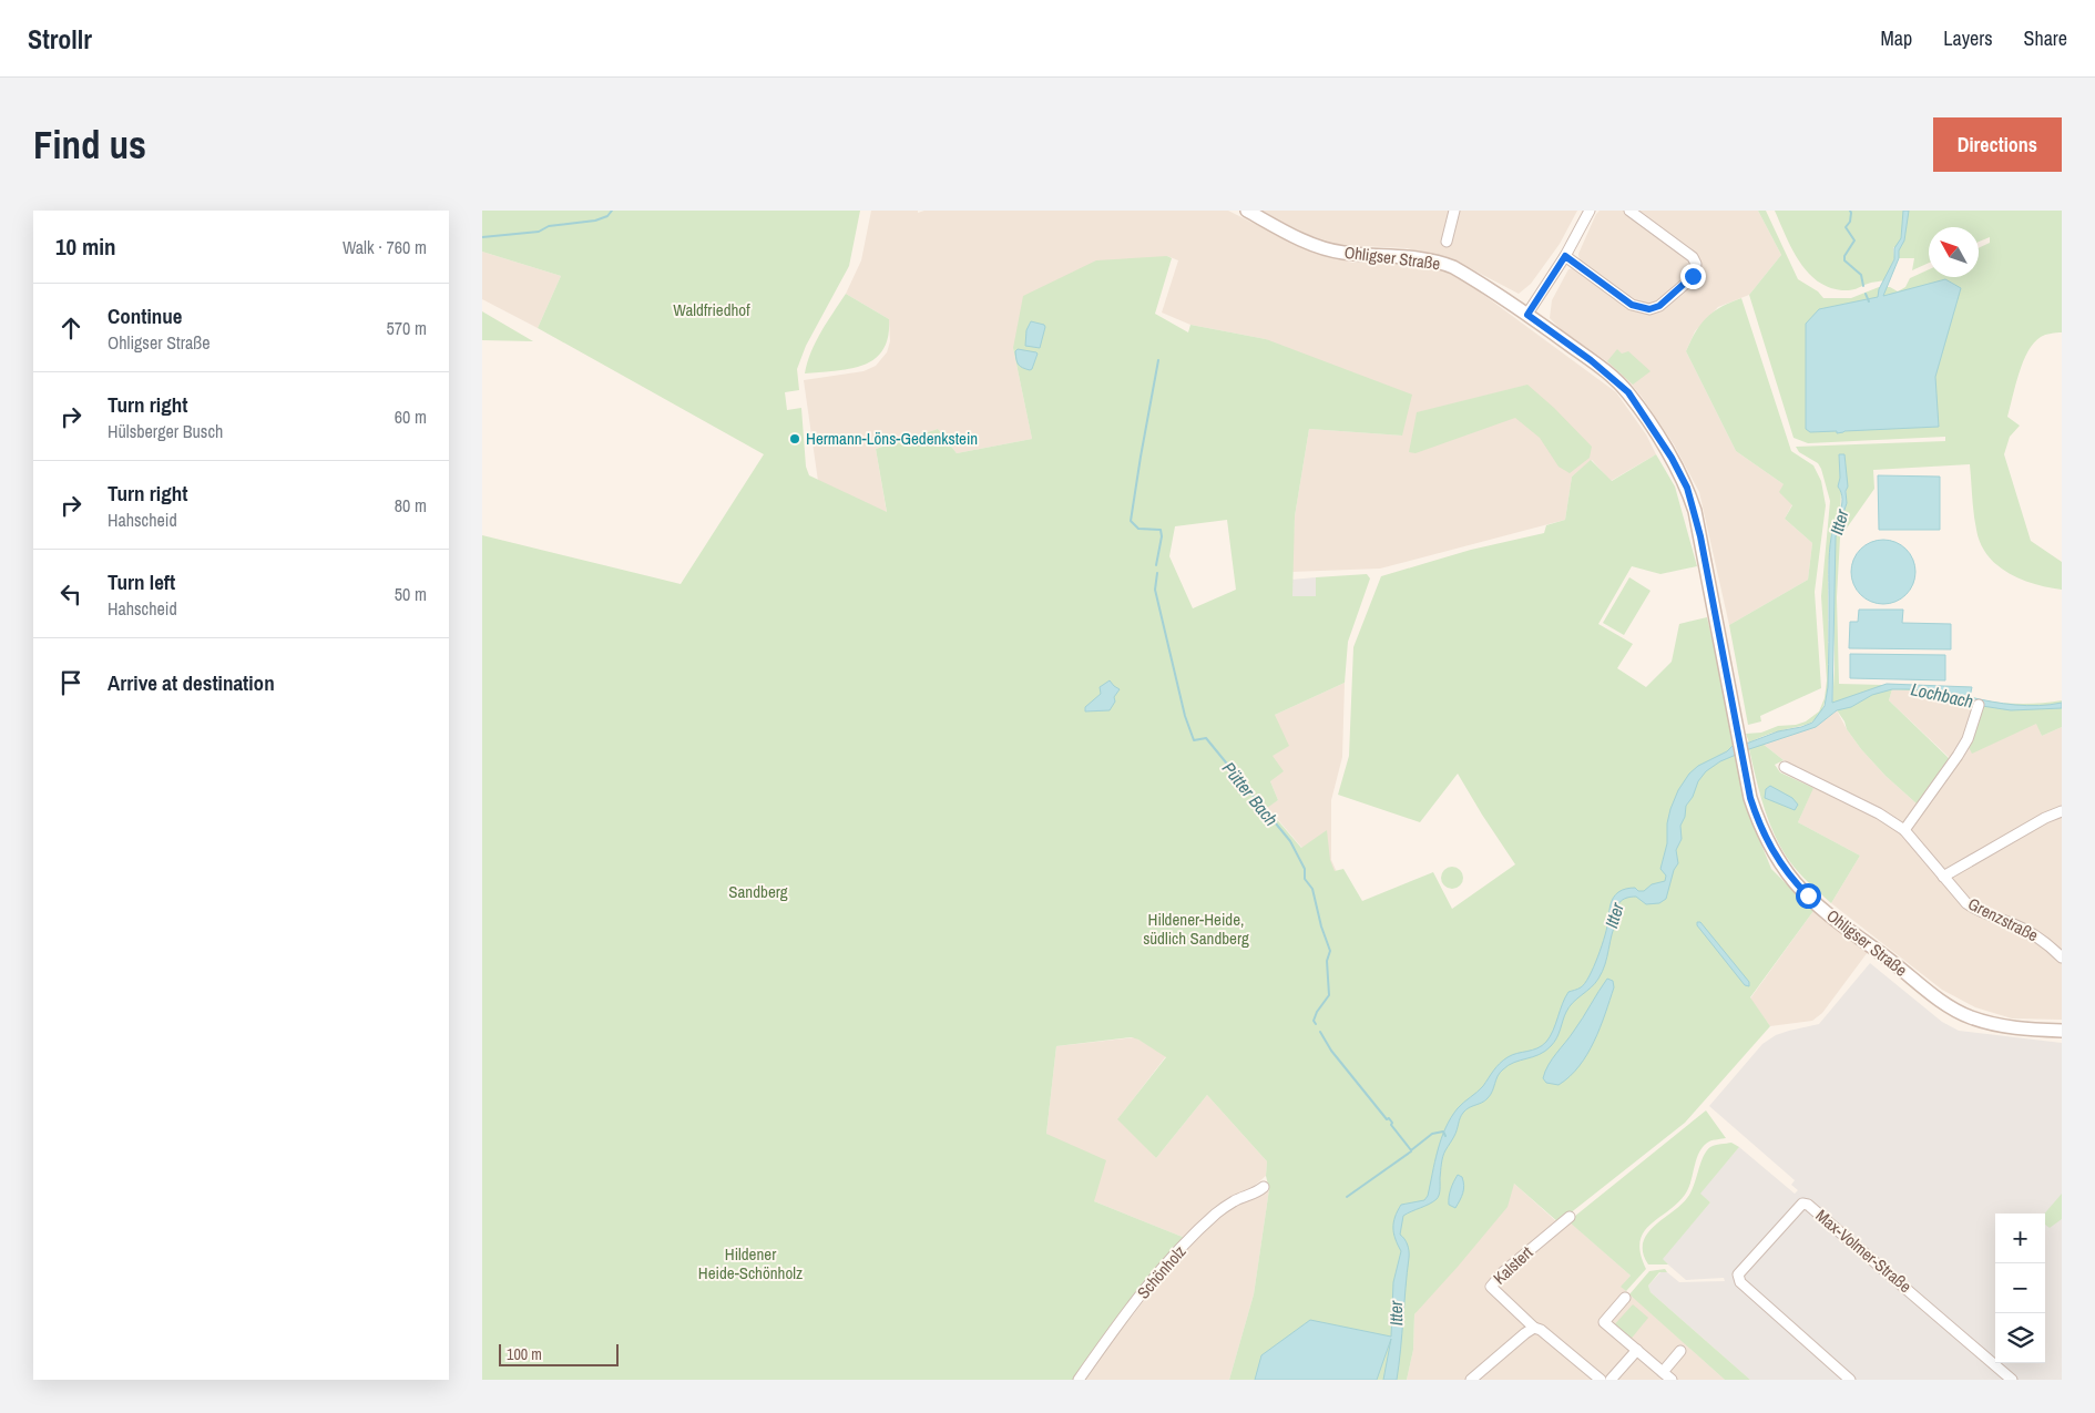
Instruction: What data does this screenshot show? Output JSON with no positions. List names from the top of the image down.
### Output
{
  "streets": {
    "main road": ["Ohligser Straße"],
    "street": [
      "Grenzstraße",
      "Max-Volmer-Straße",
      "Kalstert",
      "Schönholz"
    ]
  },
  "water": ["Itter", "Lochbach", "Pütter Bach"],
  "parks": [
    "Waldfriedhof",
    "Sandberg",
    "Hildener-Heide, südlich Sandberg",
    "Hildener Heide-Schönholz"
  ],
  "places": ["Hermann-Löns-Gedenkstein"],
  "scale_bar": "100 m",
  "north": "top left",
  "page": {
    "header": "Strollr",
    "nav": ["Map", "Layers", "Share"],
    "buttons": "Directions",
    "title": "Find us",
    "heading": ["10 min", "Walk · 760 m"],
    "list": [
      ["Continue", "Ohligser Straße", "570 m"],
      ["Turn right", "Hülsberger Busch", "60 m"],
      ["Turn right", "Hahscheid", "80 m"],
      ["Turn left", "Hahscheid", "50 m"],
      "Arrive at destination"
    ],
    "map_buttons": ["+", "−"],
    "scale": "100 m"
  }
}
